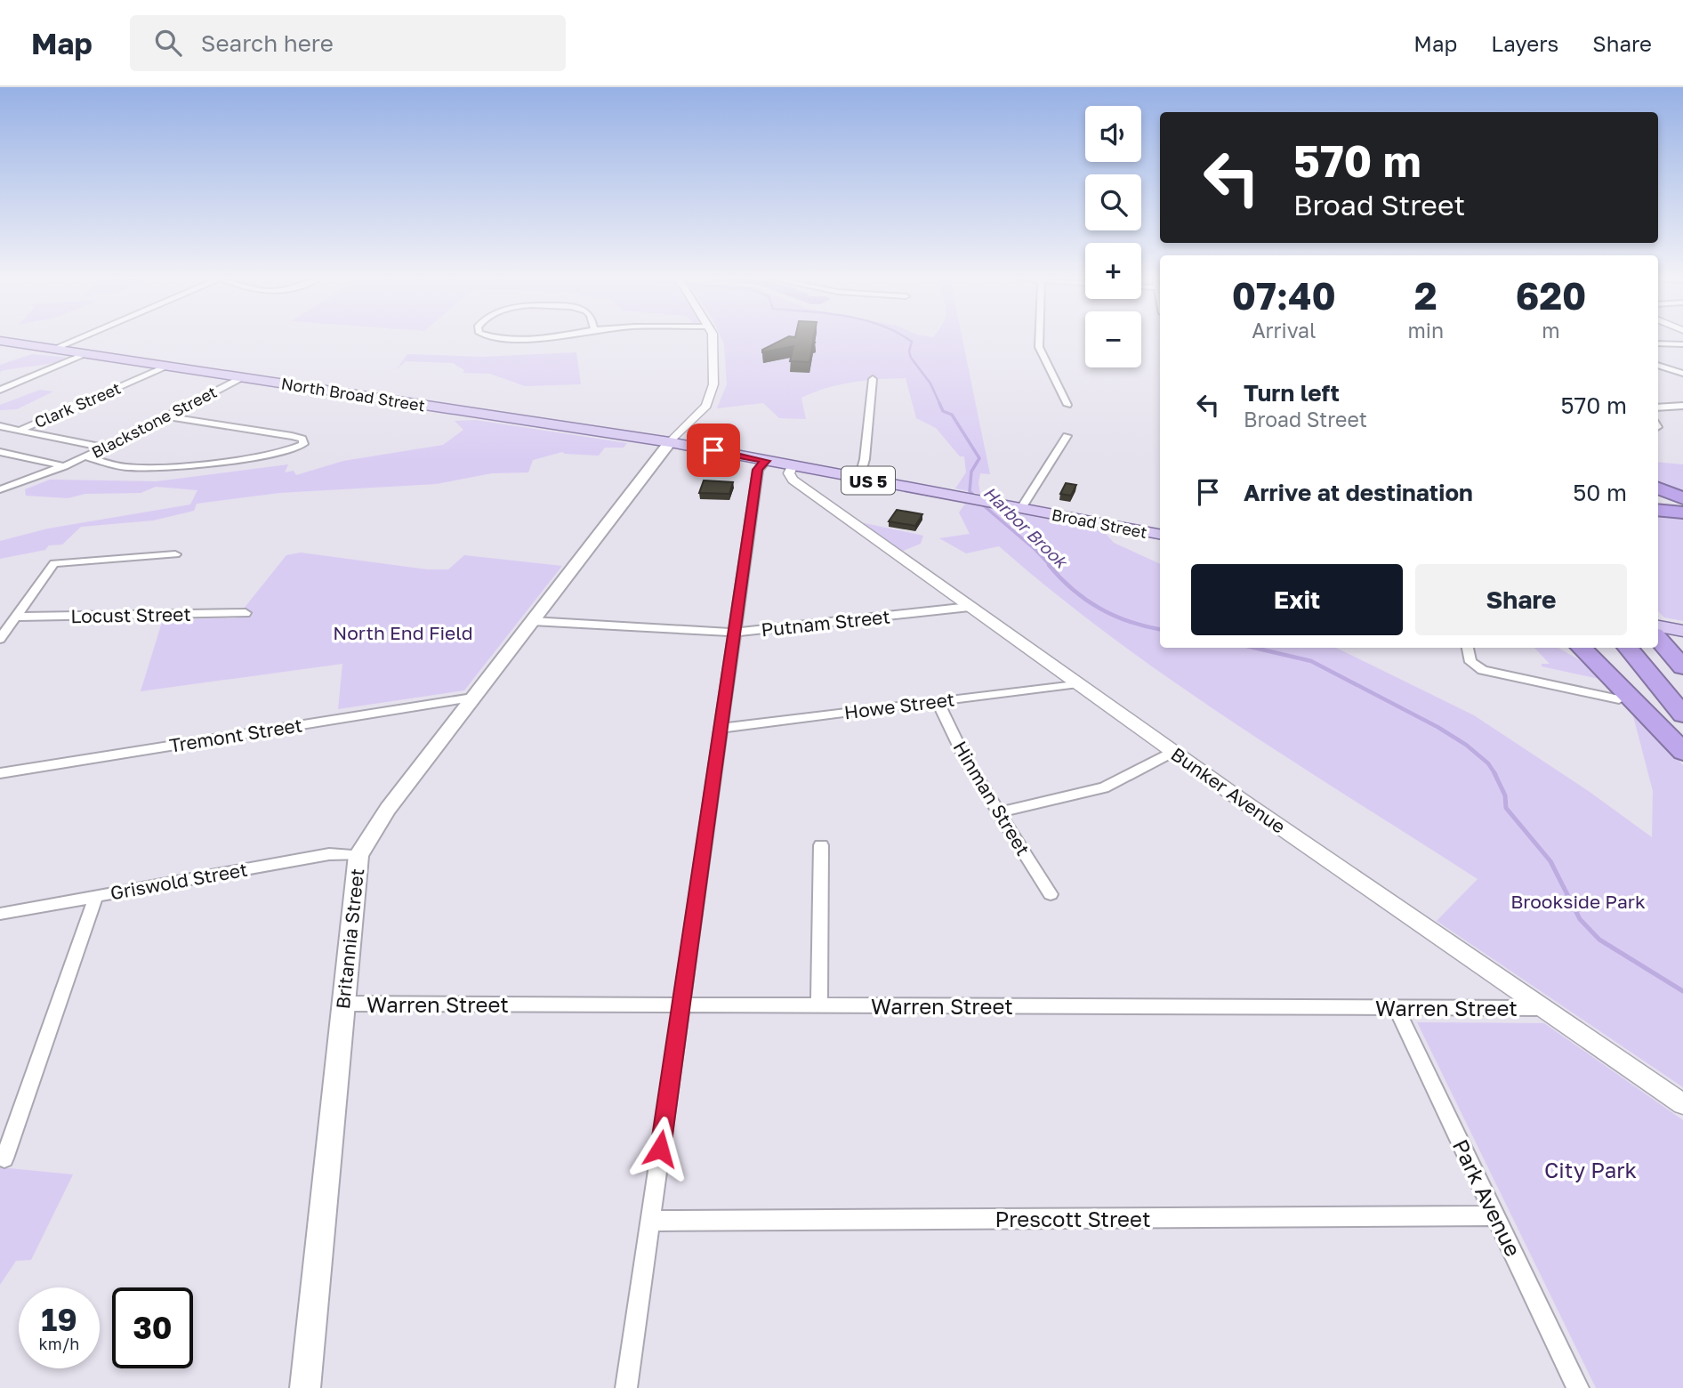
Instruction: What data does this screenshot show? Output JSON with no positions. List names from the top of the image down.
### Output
{
  "streets": {
    "main road": [
      "North Broad Street",
      "US 5",
      "Broad Street",
      "Britannia Street"
    ],
    "street": [
      "Clark Street",
      "Blackstone Street",
      "Locust Street",
      "Putnam Street",
      "Howe Street",
      "Tremont Street",
      "Bunker Avenue",
      "Hinman Street",
      "Griswold Street",
      "Warren Street",
      "Park Avenue",
      "Prescott Street"
    ]
  },
  "crossings": [
    ["North Broad Street", "Clark Street"],
    ["North Broad Street", "Blackstone Street"],
    ["North Broad Street", "Broad Street"],
    ["North Broad Street", "Britannia Street"],
    ["Broad Street", "Bunker Avenue"],
    ["Broad Street", "Britannia Street"],
    ["Putnam Street", "Bunker Avenue"],
    ["Putnam Street", "Britannia Street"],
    ["Howe Street", "Bunker Avenue"],
    ["Howe Street", "Hinman Street"],
    ["Tremont Street", "Britannia Street"],
    ["Bunker Avenue", "Warren Street"],
    ["Griswold Street", "Britannia Street"],
    ["Britannia Street", "Warren Street"],
    ["Warren Street", "Park Avenue"],
    ["Park Avenue", "Prescott Street"]
  ],
  "water": ["Harbor Brook"],
  "parks": ["North End Field", "Brookside Park", "City Park"],
  "page": {
    "header": "Map",
    "search": "Search here",
    "nav": ["Map", "Layers", "Share"],
    "map_buttons": ["+", "−"],
    "turn": ["570 m", "Broad Street"],
    "eta": [
      "07:40",
      "Arrival",
      "2",
      "min",
      "620",
      "m"
    ],
    "list": [
      {
        "name": "Turn left",
        "note": "Broad Street",
        "value": "570 m"
      },
      {
        "name": "Arrive at destination",
        "value": "50 m"
      }
    ],
    "buttons": ["Exit", "Share"],
    "speed": "19 km/h",
    "limit": "30"
  }
}
